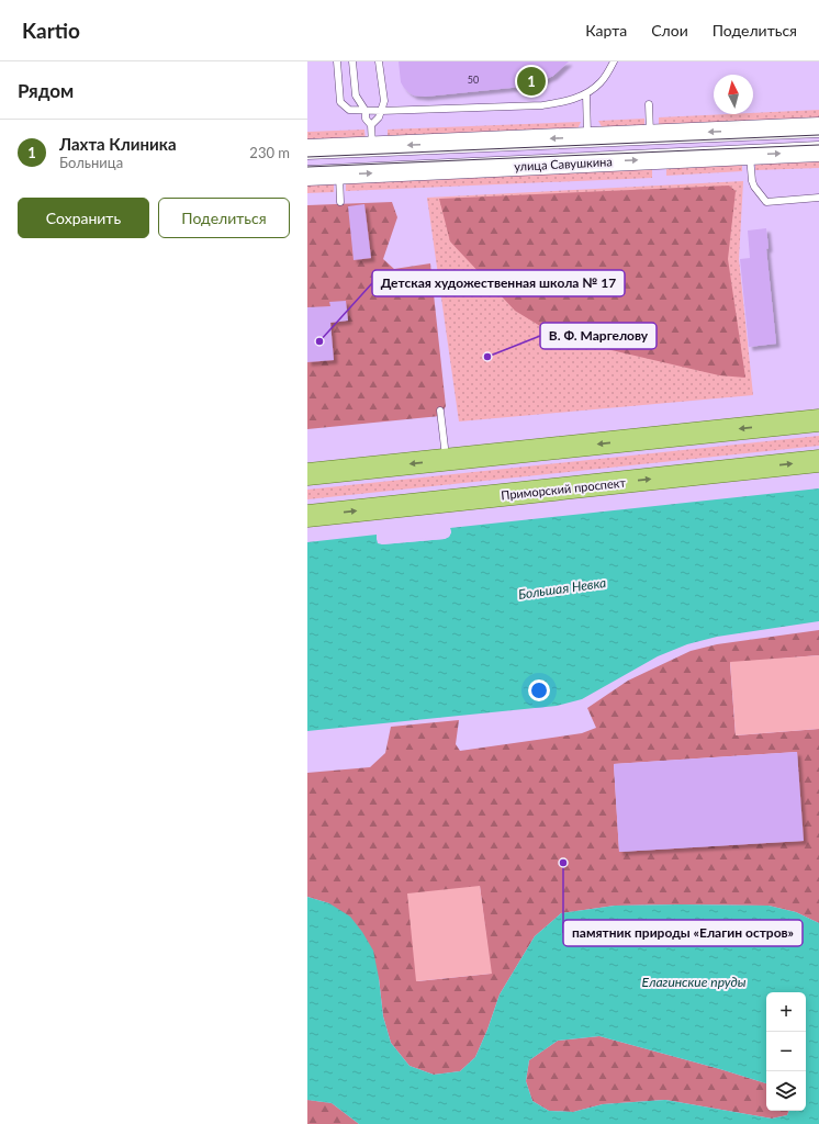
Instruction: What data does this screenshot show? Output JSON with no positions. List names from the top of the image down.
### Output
{
  "streets": {
    "main road": ["улица Савушкина", "Приморский проспект"]
  },
  "water": ["Большая Невка", "Елагинские пруды"],
  "places": ["Детская художественная школа № 17", "В. Ф. Маргелову", "памятник природы «Елагин остров»"],
  "house_numbers": ["50"],
  "north": "top",
  "page": {
    "header": "Kartio",
    "nav": ["Карта", "Слои", "Поделиться"],
    "heading": "Рядом",
    "pins": "1",
    "list": [
      {
        "mark": "1",
        "name": "Лахта Клиника",
        "note": "Больница",
        "value": "230 m"
      }
    ],
    "buttons": ["Сохранить", "Поделиться"],
    "map_buttons": ["+", "−"]
  }
}
